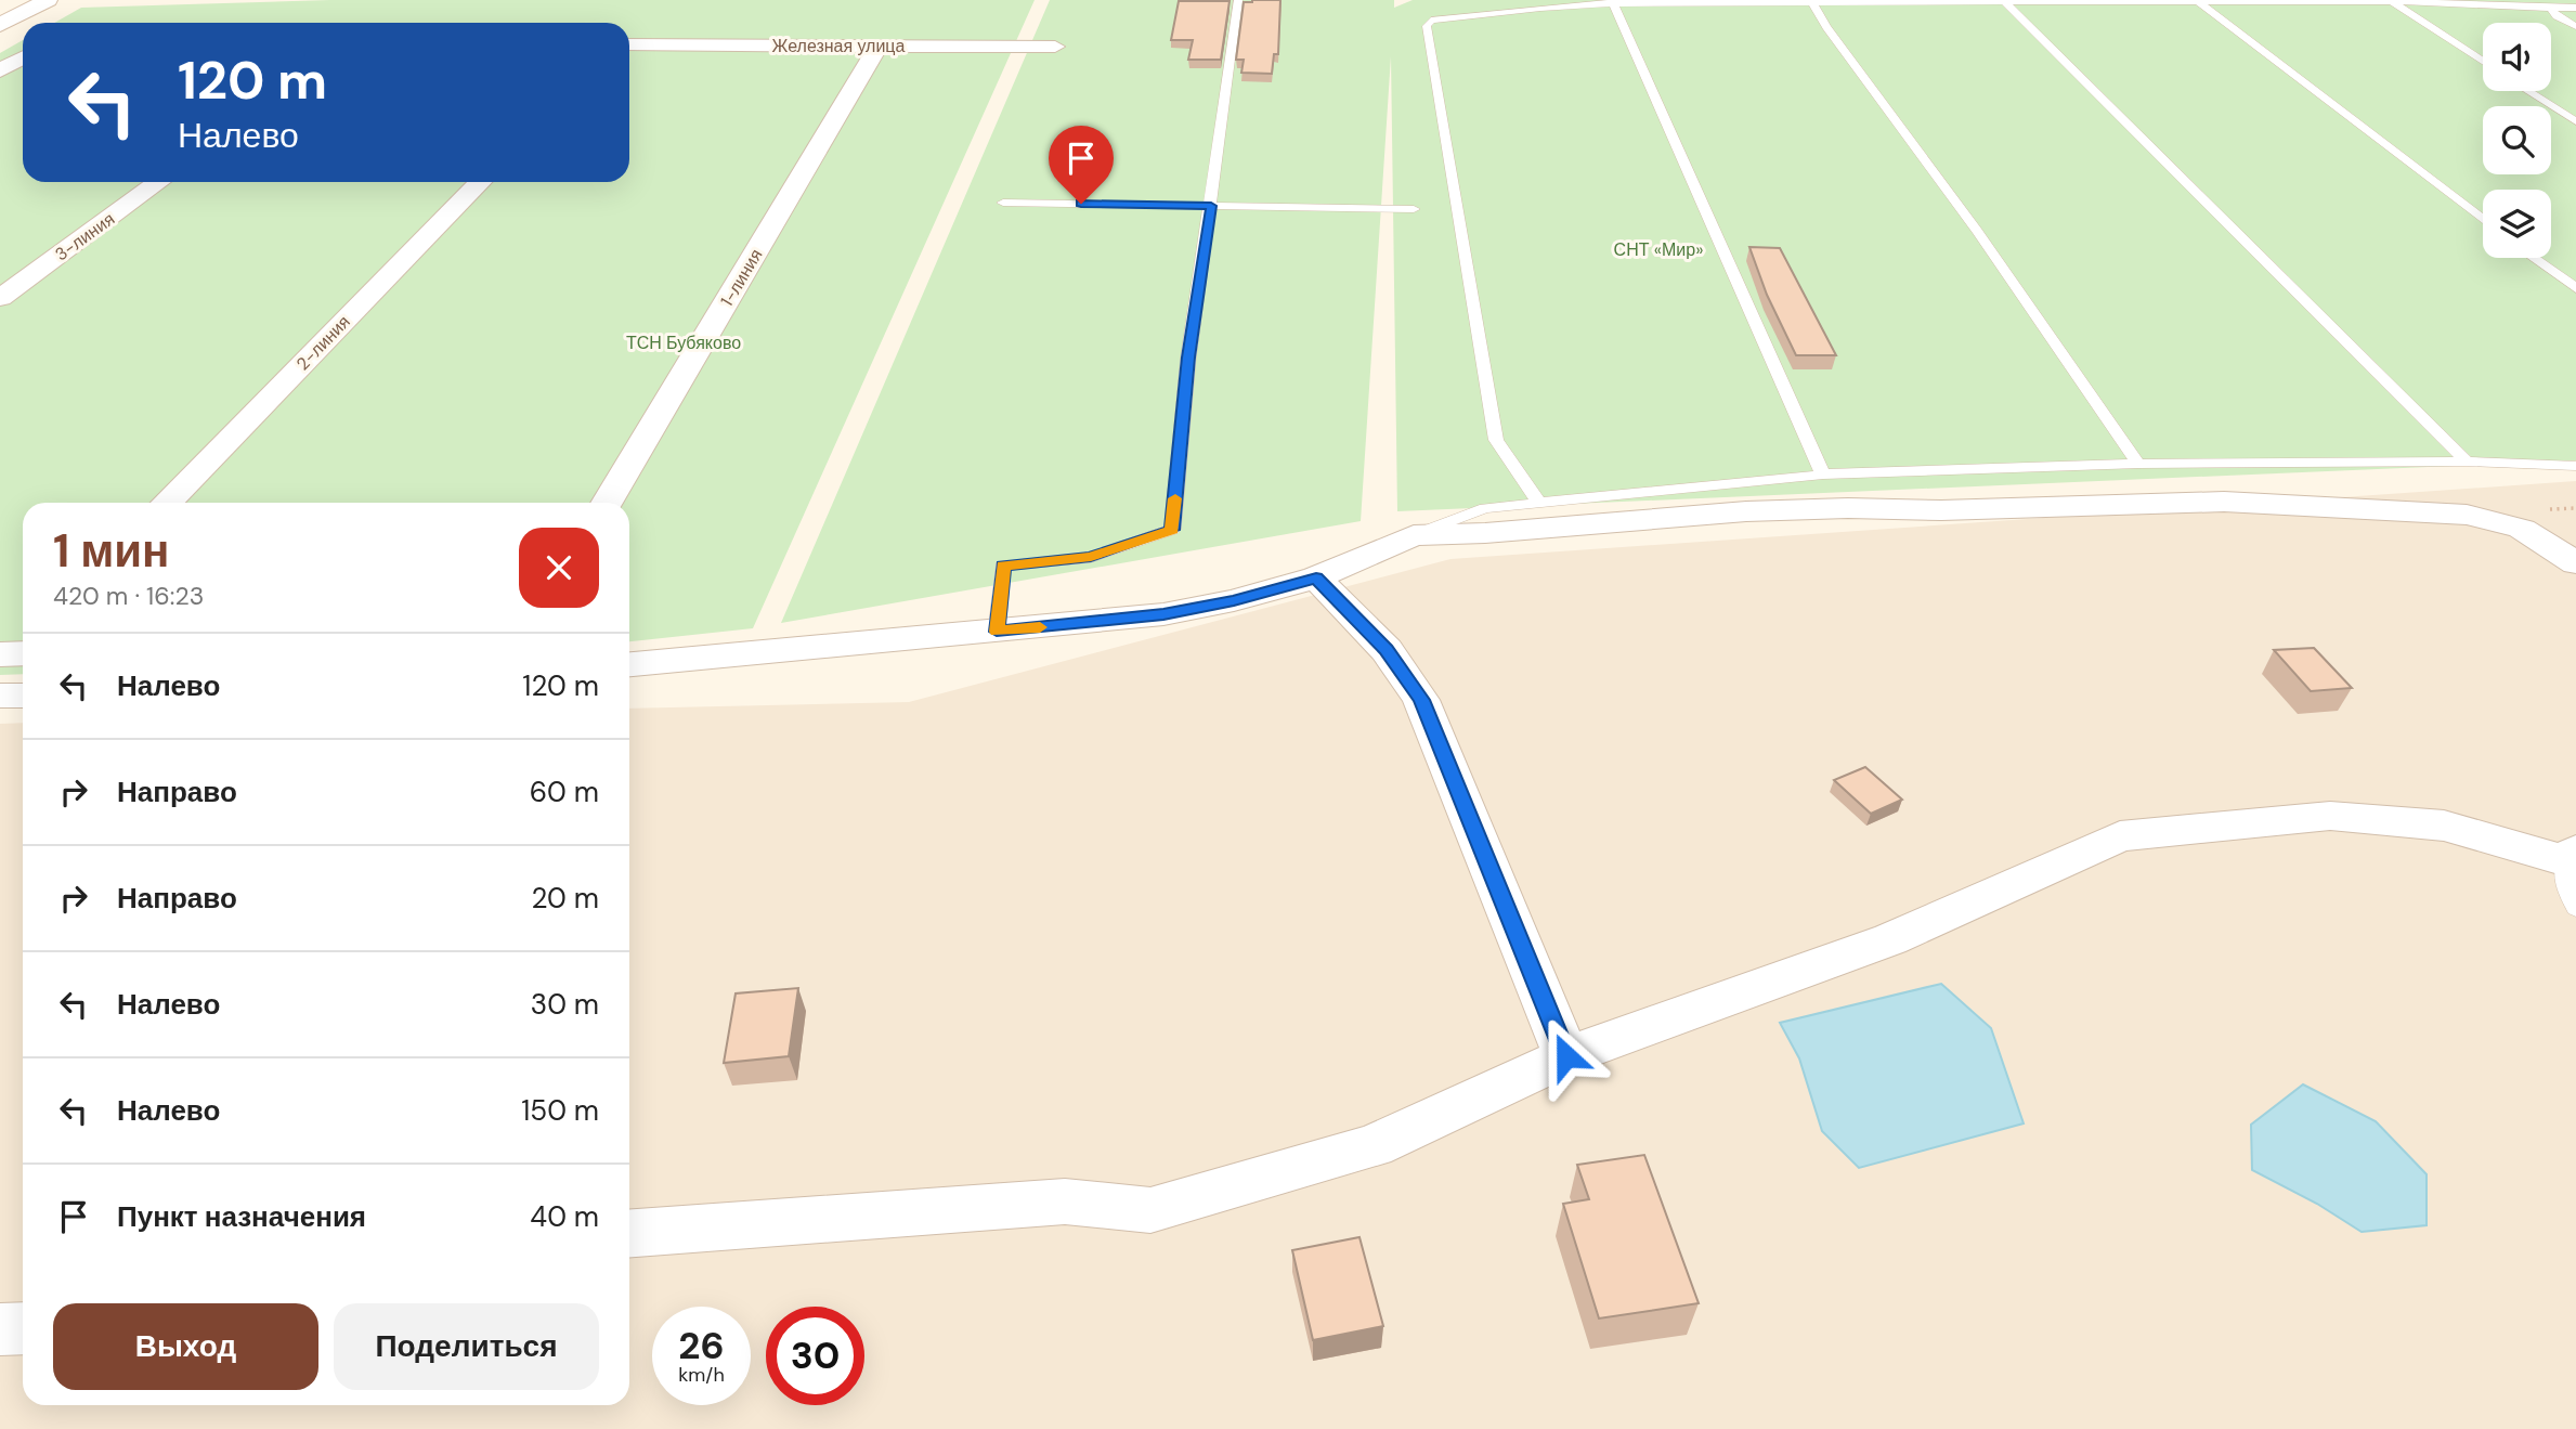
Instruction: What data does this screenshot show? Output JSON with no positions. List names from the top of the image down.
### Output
{
  "streets": {
    "street": [
      "Железная улица",
      "3-линия",
      "1-линия",
      "2-линия"
    ]
  },
  "crossings": [
    ["Железная улица", "1-линия"]
  ],
  "parks": ["СНТ «Мир»", "ТСН Бубяково"],
  "page": {
    "turn": ["120 m", "Налево"],
    "heading": ["1 мин", "420 m · 16:23"],
    "list": [
      {
        "name": "Налево",
        "value": "120 m"
      },
      {
        "name": "Направо",
        "value": "60 m"
      },
      {
        "name": "Направо",
        "value": "20 m"
      },
      {
        "name": "Налево",
        "value": "30 m"
      },
      {
        "name": "Налево",
        "value": "150 m"
      },
      {
        "name": "Пункт назначения",
        "value": "40 m"
      }
    ],
    "buttons": ["Выход", "Поделиться"],
    "speed": "26 km/h",
    "limit": "30"
  }
}
